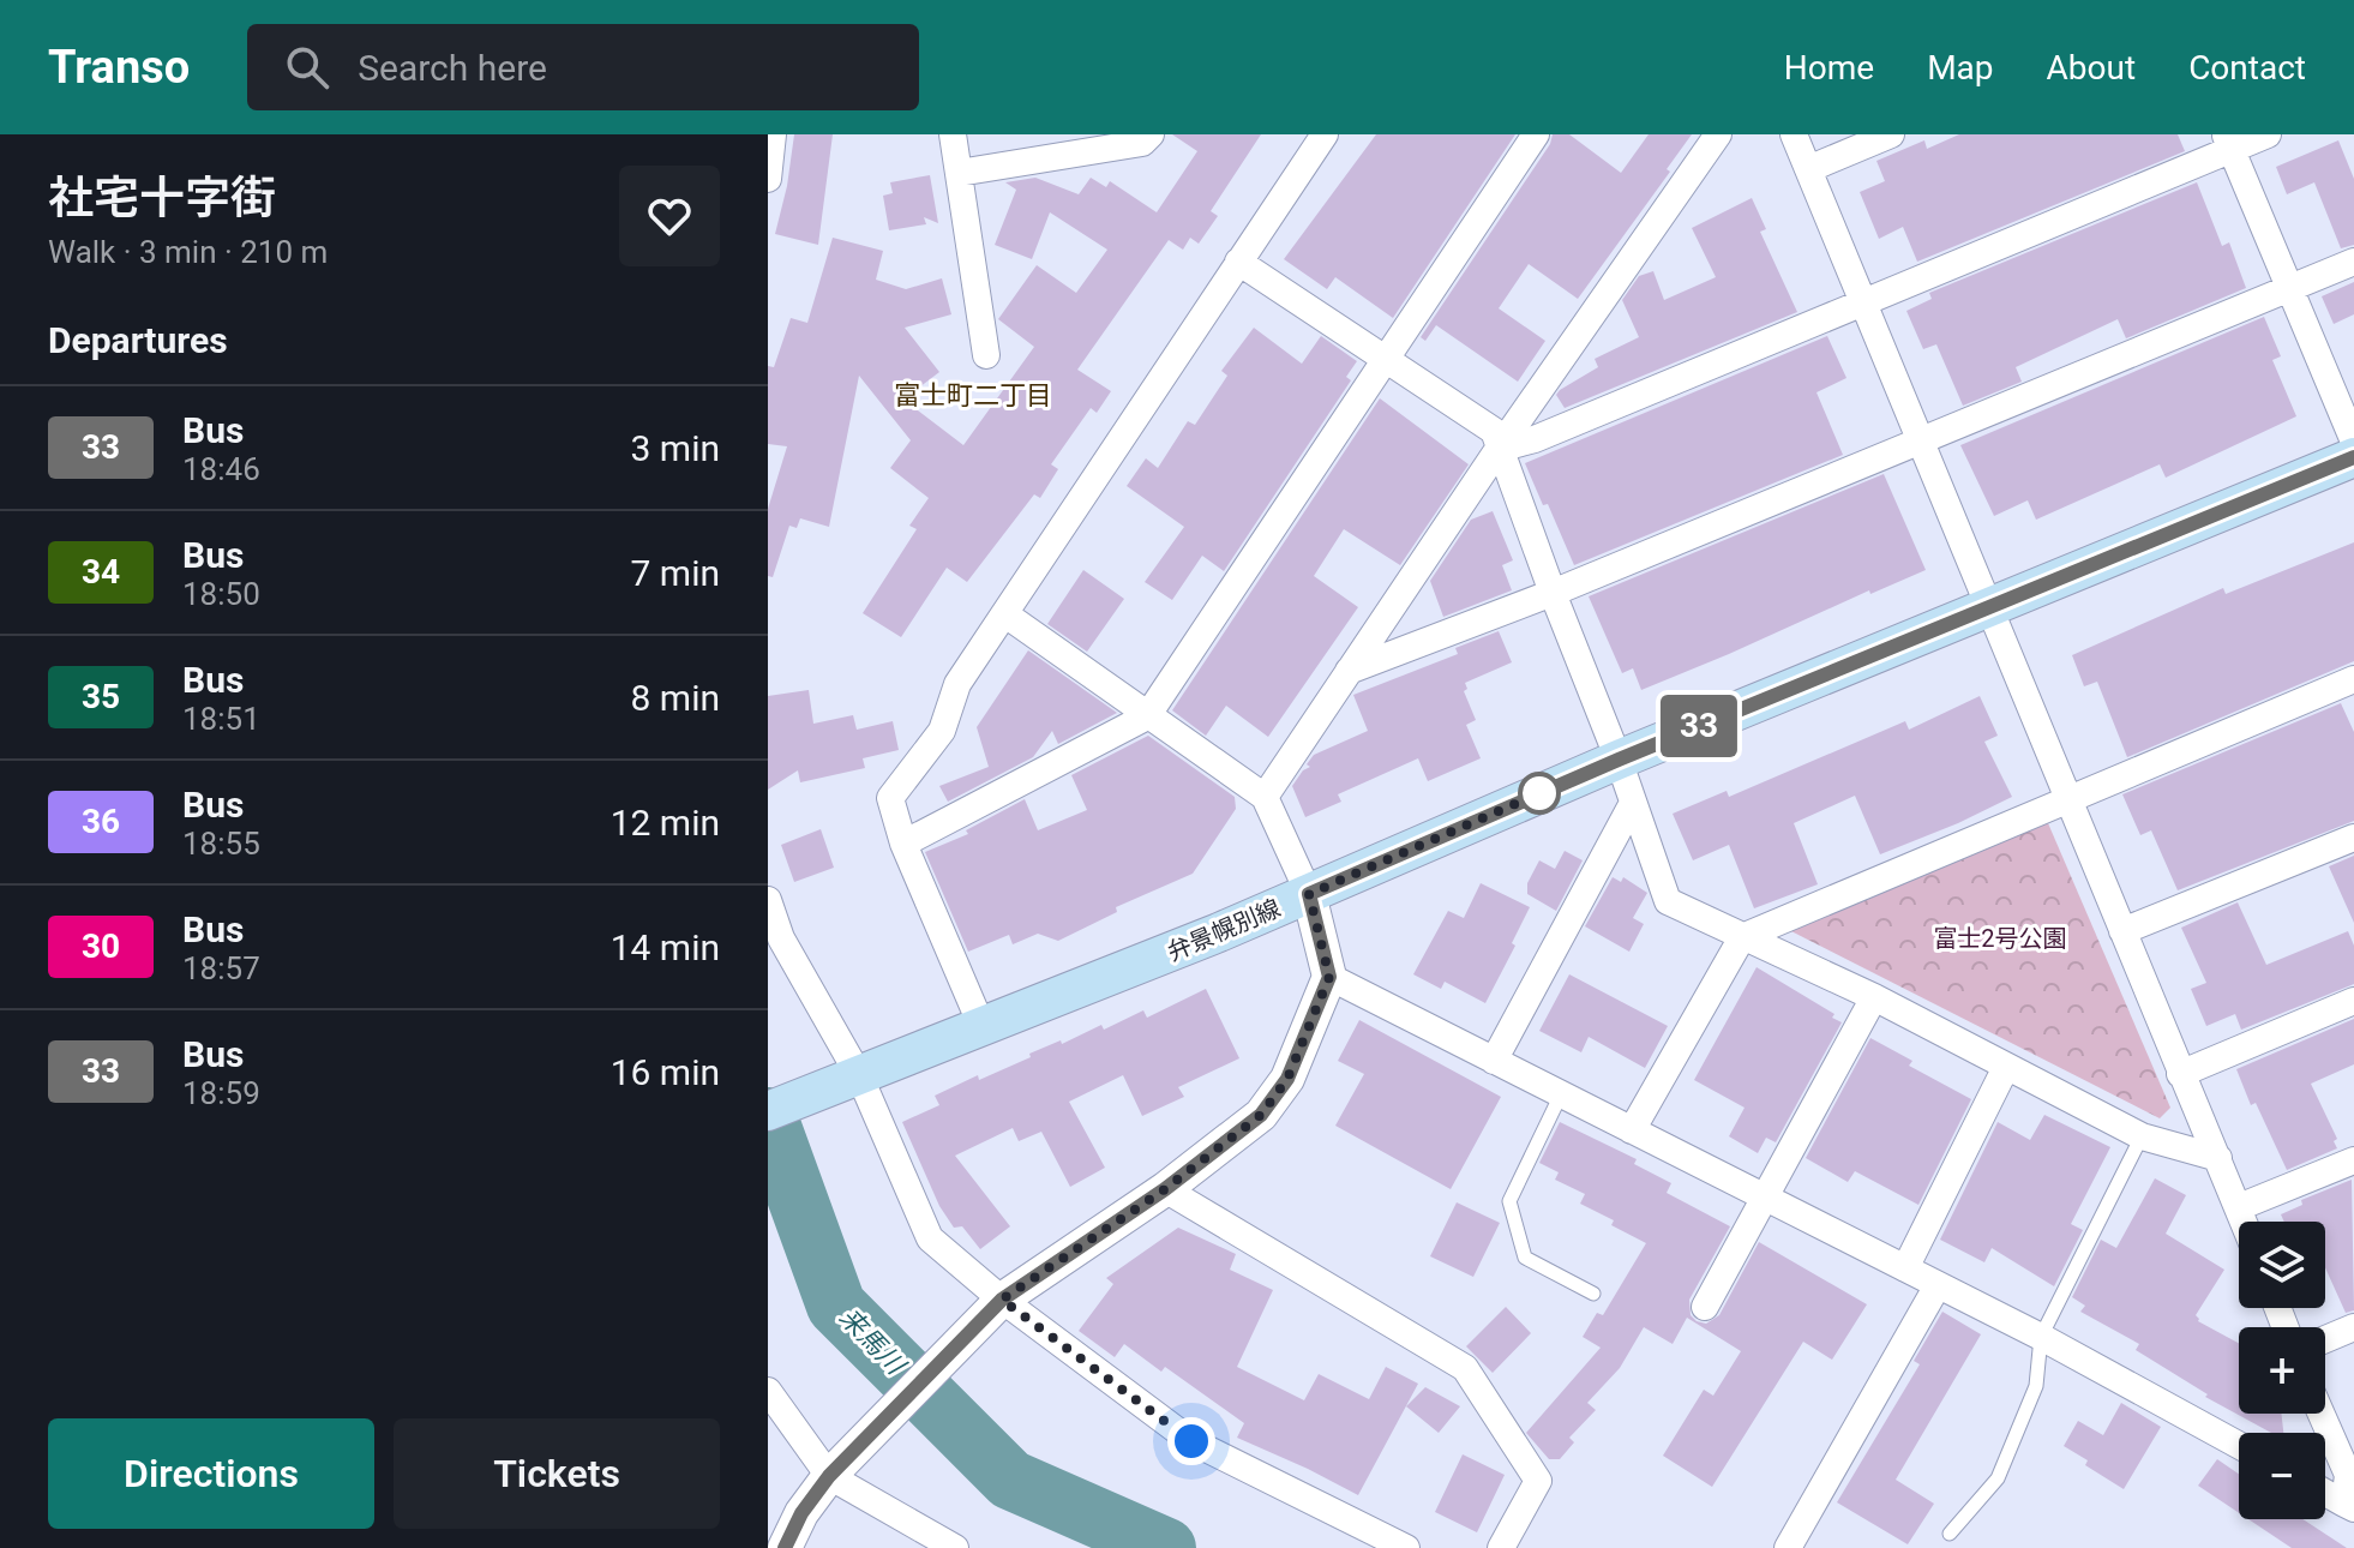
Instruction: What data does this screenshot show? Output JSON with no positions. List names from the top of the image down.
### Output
{
  "streets": {
    "main road": ["弁景幌別線"]
  },
  "districts": ["富士町二丁目"],
  "water": ["来馬川"],
  "parks": ["富士2号公園"],
  "lines": ["bus line 33"],
  "page": {
    "header": "Transo",
    "search": "Search here",
    "nav": [
      "Home",
      "Map",
      "About",
      "Contact"
    ],
    "heading": [
      ["社宅十字街", "Walk · 3 min · 210 m"],
      "Departures"
    ],
    "on_map": "33",
    "list": [
      {
        "mark": "33",
        "name": "Bus",
        "note": "18:46",
        "value": "3 min"
      },
      {
        "mark": "34",
        "name": "Bus",
        "note": "18:50",
        "value": "7 min"
      },
      {
        "mark": "35",
        "name": "Bus",
        "note": "18:51",
        "value": "8 min"
      },
      {
        "mark": "36",
        "name": "Bus",
        "note": "18:55",
        "value": "12 min"
      },
      {
        "mark": "30",
        "name": "Bus",
        "note": "18:57",
        "value": "14 min"
      },
      {
        "mark": "33",
        "name": "Bus",
        "note": "18:59",
        "value": "16 min"
      }
    ],
    "map_buttons": ["+", "−"],
    "buttons": ["Directions", "Tickets"]
  }
}
